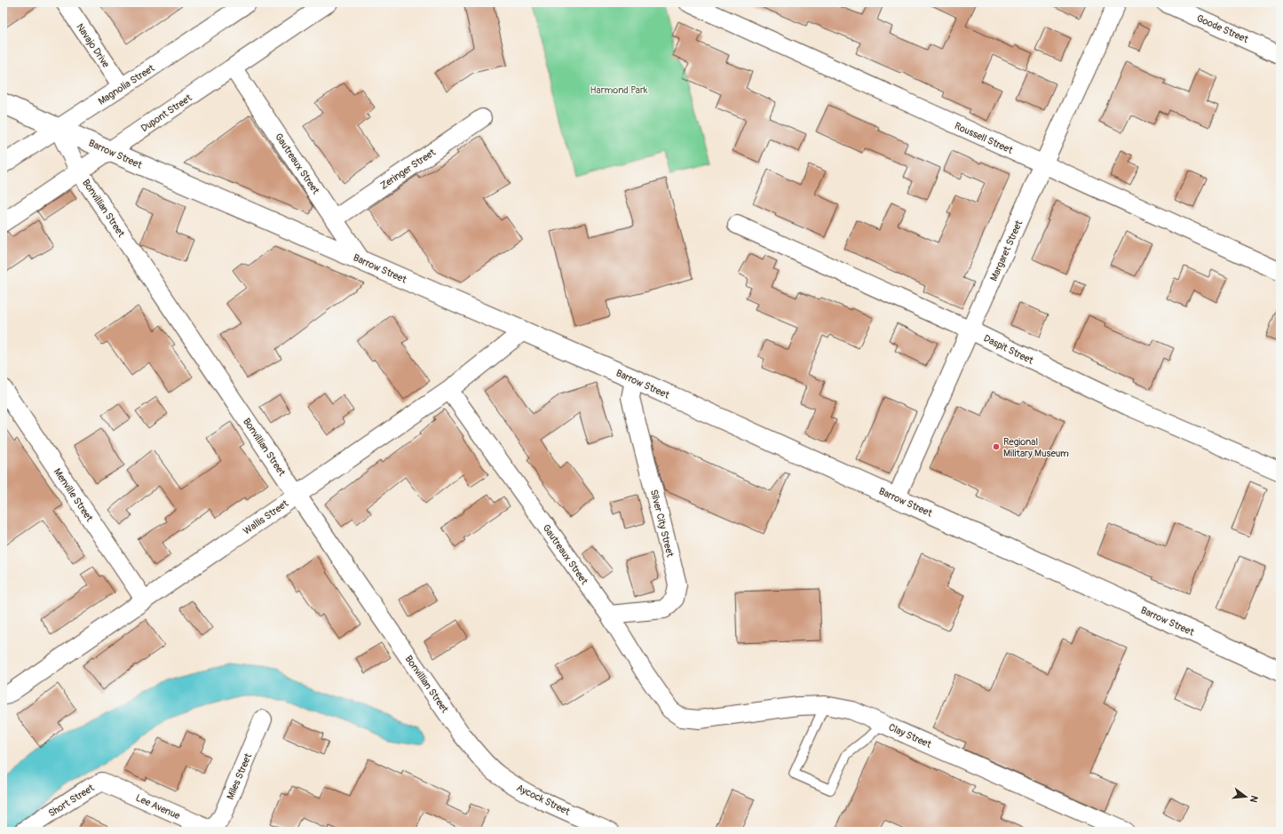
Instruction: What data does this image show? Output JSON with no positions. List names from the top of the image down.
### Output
{
  "streets": {
    "main road": ["Barrow Street"],
    "street": [
      "Goode Street",
      "Navajo Drive",
      "Magnolia Street",
      "Dupont Street",
      "Roussell Street",
      "Gautreaux Street",
      "Zeringer Street",
      "Bonvillian Street",
      "Margaret Street",
      "Daspit Street",
      "Menville Street",
      "Wallis Street",
      "Silver City Street",
      "Clay Street",
      "Miles Street",
      "Aycock Street",
      "Short Street",
      "Lee Avenue"
    ]
  },
  "crossings": [
    ["Navajo Drive", "Magnolia Street"],
    ["Magnolia Street", "Barrow Street"],
    ["Magnolia Street", "Bonvillian Street"],
    ["Dupont Street", "Barrow Street"],
    ["Dupont Street", "Gautreaux Street"],
    ["Dupont Street", "Bonvillian Street"],
    ["Roussell Street", "Margaret Street"],
    ["Barrow Street", "Gautreaux Street"],
    ["Barrow Street", "Bonvillian Street"],
    ["Barrow Street", "Margaret Street"],
    ["Barrow Street", "Wallis Street"],
    ["Barrow Street", "Silver City Street"],
    ["Gautreaux Street", "Zeringer Street"],
    ["Gautreaux Street", "Wallis Street"],
    ["Gautreaux Street", "Silver City Street"],
    ["Gautreaux Street", "Clay Street"],
    ["Bonvillian Street", "Wallis Street"],
    ["Bonvillian Street", "Aycock Street"],
    ["Margaret Street", "Daspit Street"],
    ["Menville Street", "Wallis Street"],
    ["Miles Street", "Lee Avenue"],
    ["Short Street", "Lee Avenue"]
  ],
  "parks": ["Harmond Park"],
  "places": ["Regional Military Museum"],
  "north": "right"
}
